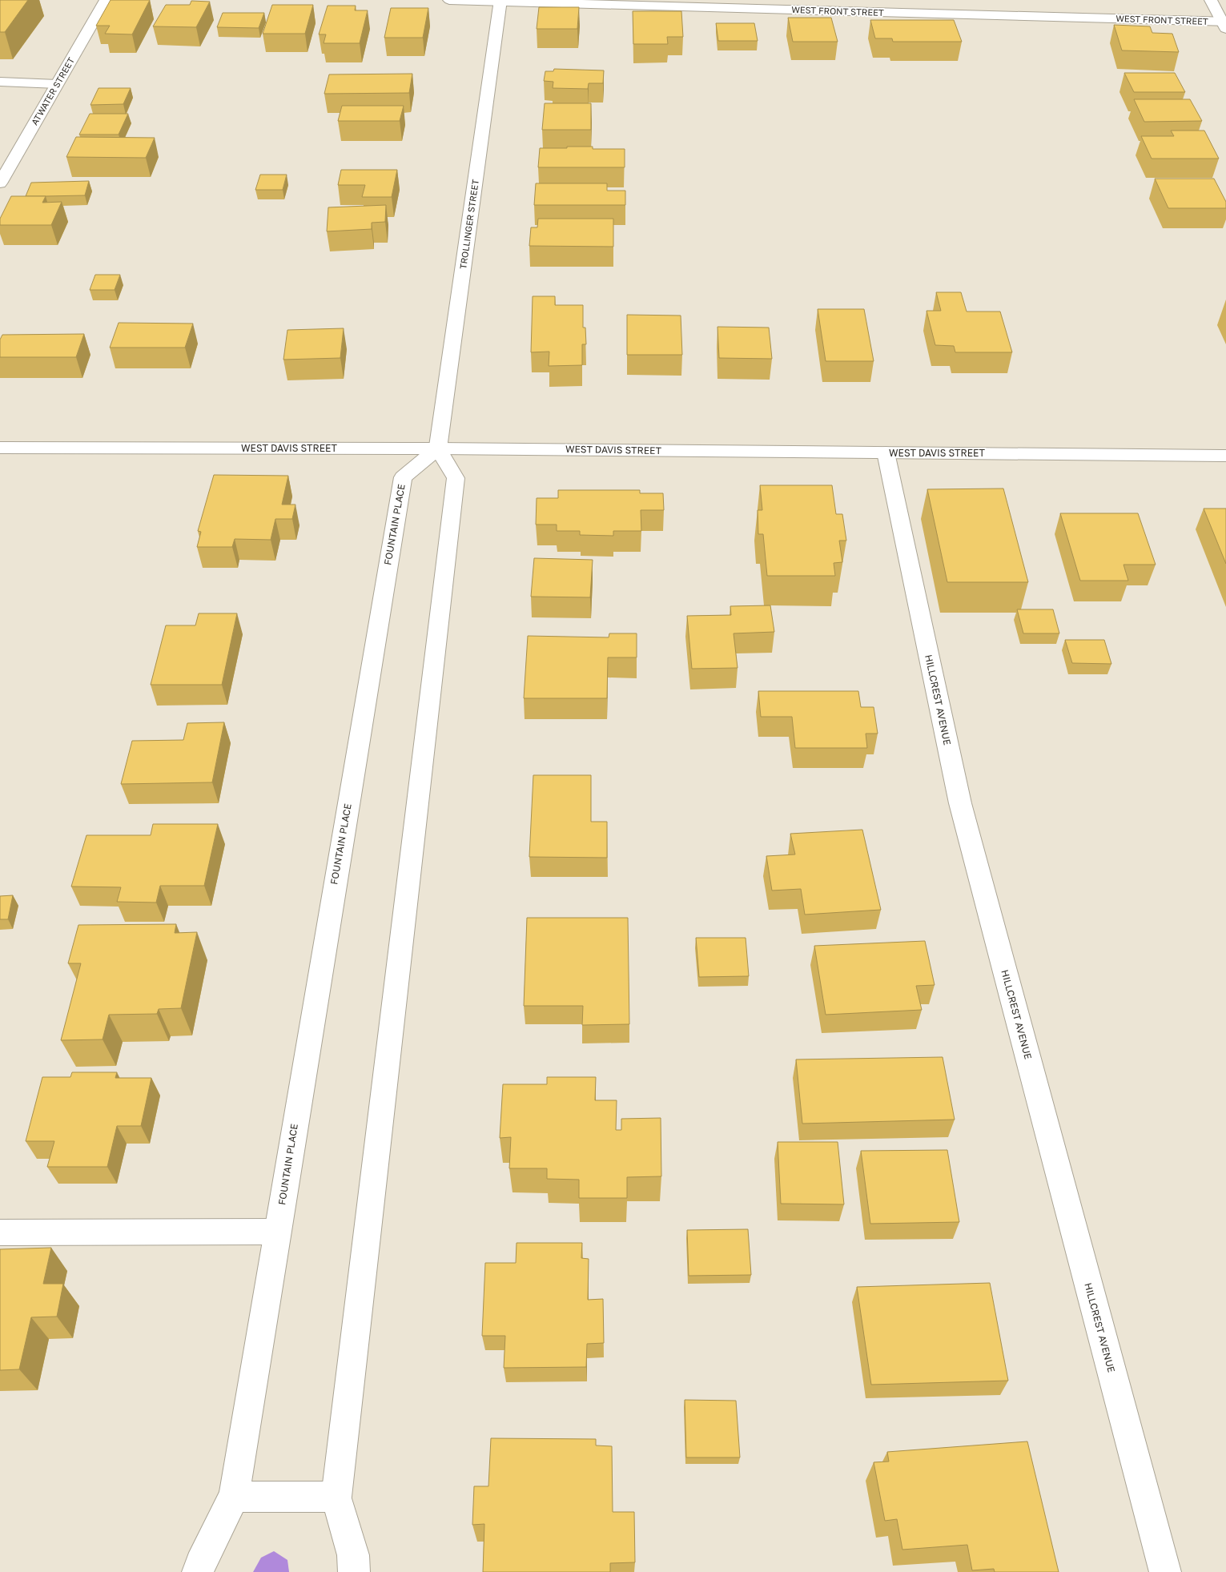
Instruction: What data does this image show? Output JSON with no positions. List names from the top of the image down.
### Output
{
  "streets": {
    "street": [
      "WEST FRONT STREET",
      "ATWATER STREET",
      "TROLLINGER STREET",
      "WEST DAVIS STREET",
      "FOUNTAIN PLACE",
      "HILLCREST AVENUE"
    ]
  },
  "crossings": [
    ["WEST FRONT STREET", "TROLLINGER STREET"],
    ["TROLLINGER STREET", "WEST DAVIS STREET"],
    ["TROLLINGER STREET", "FOUNTAIN PLACE"],
    ["WEST DAVIS STREET", "FOUNTAIN PLACE"],
    ["WEST DAVIS STREET", "HILLCREST AVENUE"]
  ]
}
